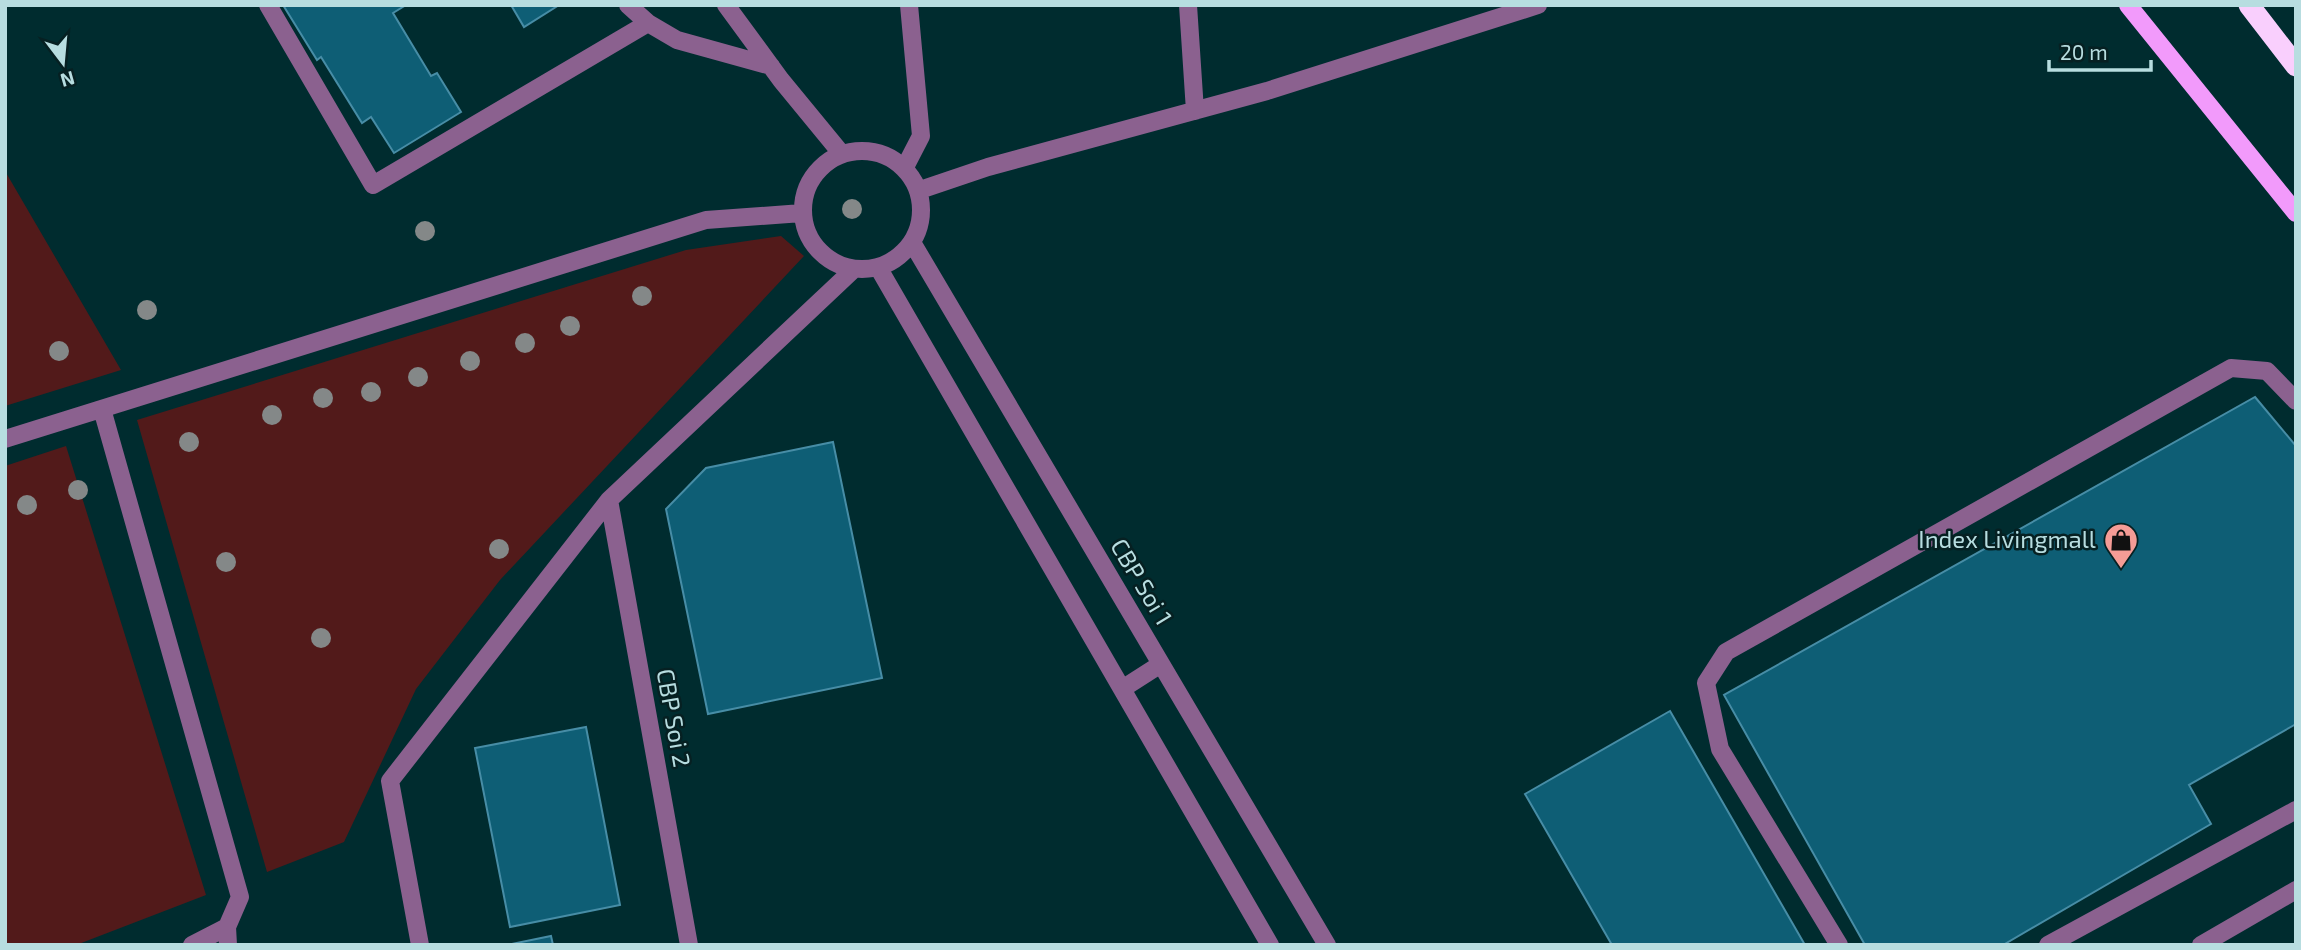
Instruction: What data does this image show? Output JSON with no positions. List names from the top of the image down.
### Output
{
  "streets": {
    "street": ["CBP Soi 1", "CBP Soi 2"]
  },
  "places": {
    "shop": ["Index Livingmall"]
  },
  "scale_bar": "20 m",
  "north": "bottom"
}
